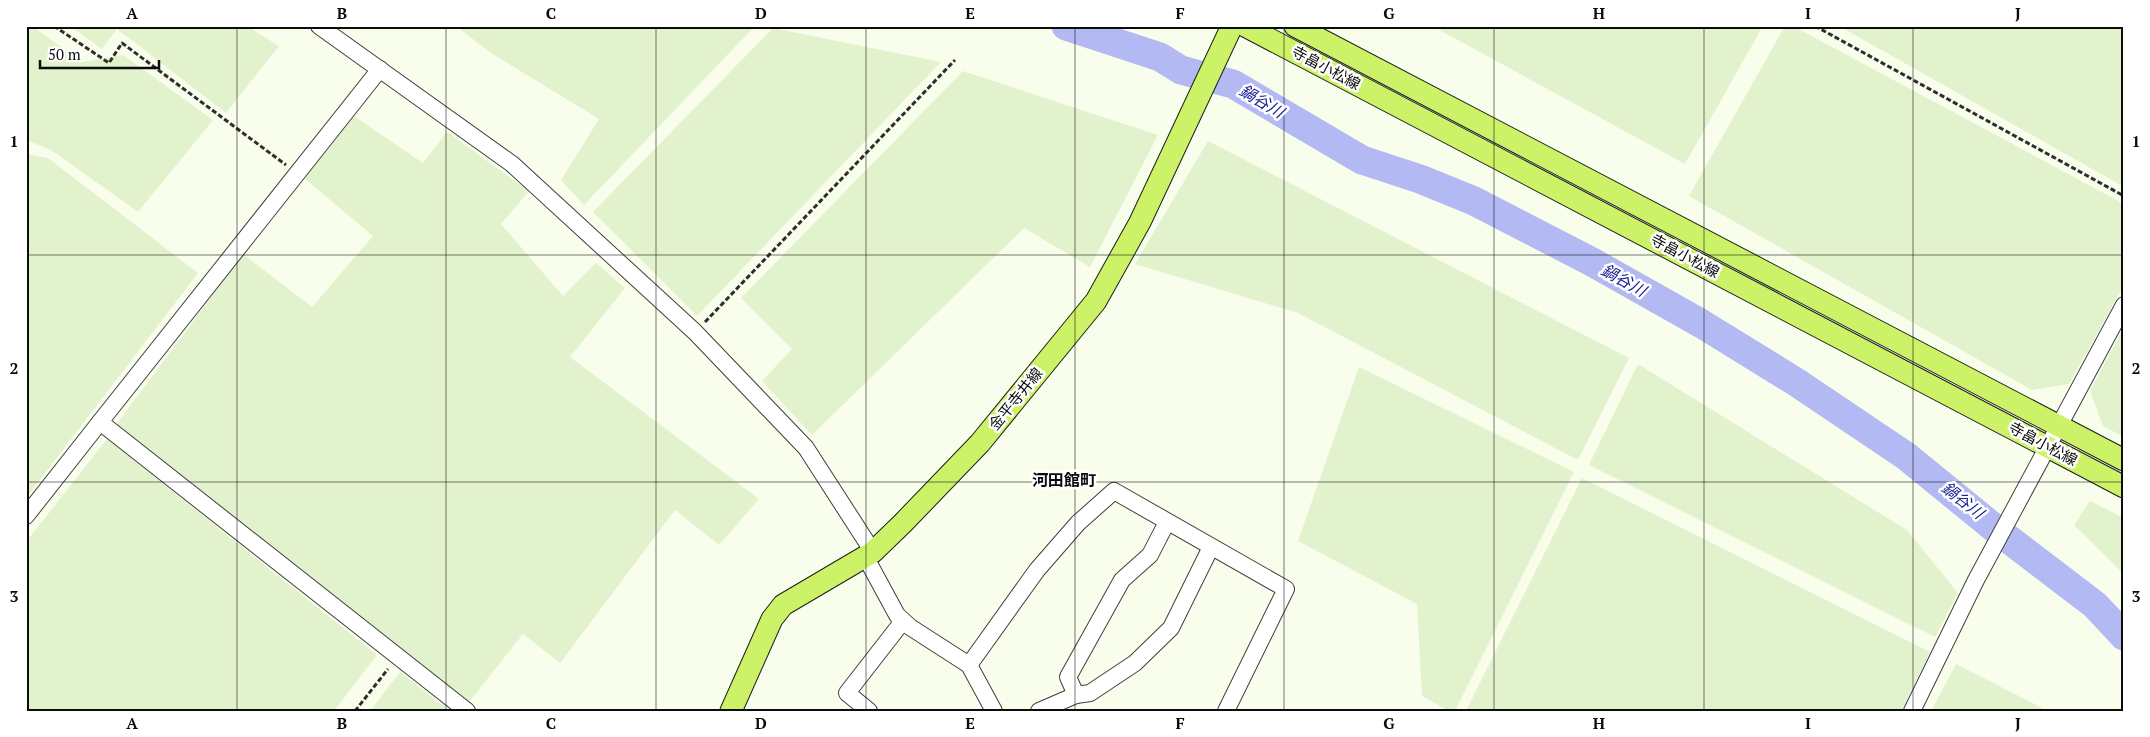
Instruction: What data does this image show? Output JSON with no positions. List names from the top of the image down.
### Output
{
  "streets": {
    "main road": ["寺畠小松線", "金平寺井線"]
  },
  "districts": ["河田館町"],
  "water": ["鍋谷川"],
  "scale_bar": "50 m",
  "grid": {
    "columns": [
      "A",
      "B",
      "C",
      "D",
      "E",
      "F",
      "G",
      "H",
      "I",
      "J"
    ],
    "rows": ["1", "2", "3"]
  }
}
